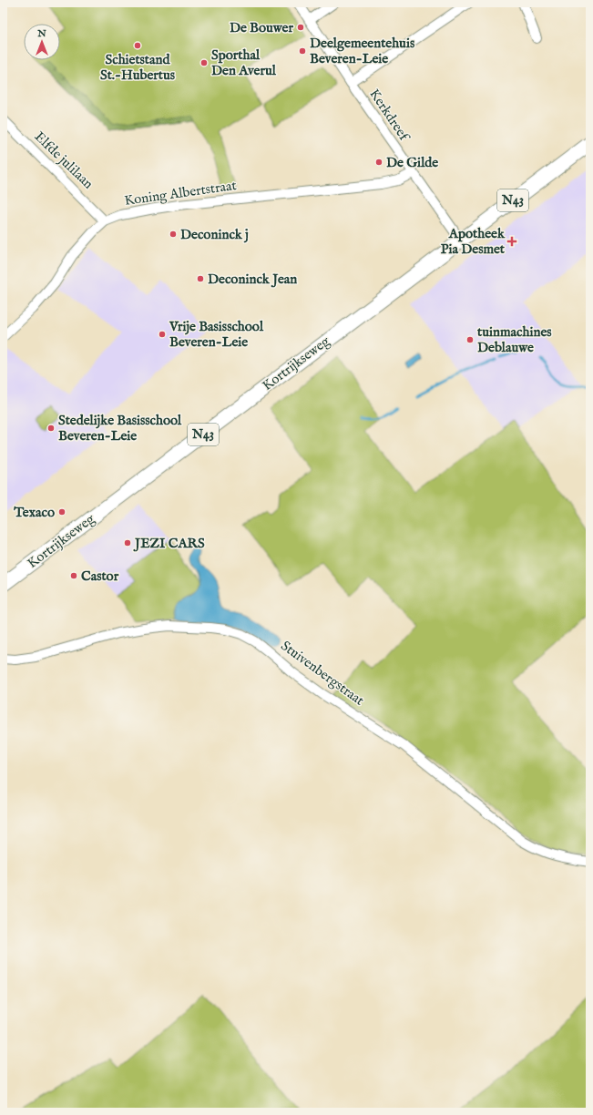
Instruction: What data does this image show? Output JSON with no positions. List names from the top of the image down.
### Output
{
  "streets": {
    "main road": ["N43", "Kortrijkseweg"],
    "street": [
      "Kerkdreef",
      "Elfde julilaan",
      "Koning Albertstraat",
      "Stuivenbergstraat"
    ]
  },
  "crossings": [
    ["Kerkdreef", "Koning Albertstraat"],
    ["Kerkdreef", "Kortrijkseweg"],
    ["Elfde julilaan", "Koning Albertstraat"]
  ],
  "places": {
    "other": [
      "De Bouwer",
      "Schietstand St.-Hubertus",
      "Deelgemeentehuis Beveren-Leie",
      "Sporthal Den Averul",
      "De Gilde",
      "Deconinck j",
      "Deconinck Jean",
      "Vrije Basisschool Beveren-Leie",
      "tuinmachines Deblauwe",
      "Stedelijke Basisschool Beveren-Leie",
      "Texaco",
      "JEZI CARS",
      "Castor"
    ],
    "health": ["Apotheek Pia Desmet"]
  },
  "north": "top"
}
